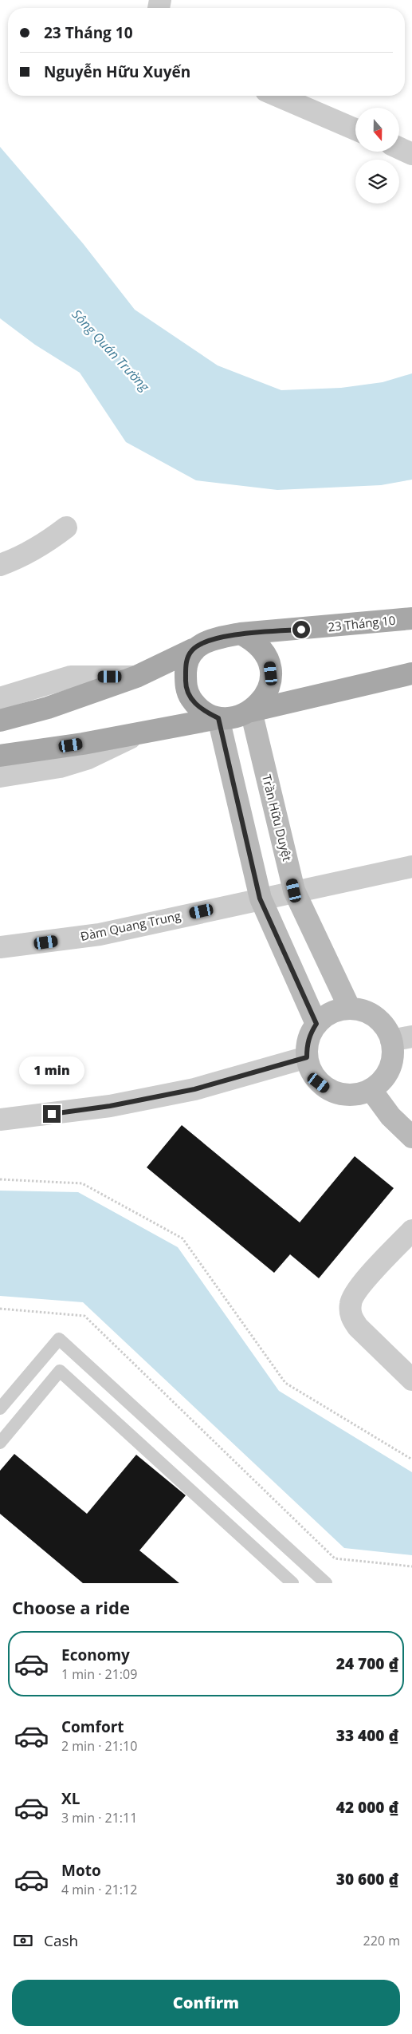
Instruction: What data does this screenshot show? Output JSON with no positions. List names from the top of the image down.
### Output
{
  "streets": {
    "main road": ["23 Tháng 10"],
    "street": ["Trần Hữu Duyệt", "Đàm Quang Trung"]
  },
  "crossings": [
    ["23 Tháng 10", "Trần Hữu Duyệt"],
    ["Trần Hữu Duyệt", "Đàm Quang Trung"]
  ],
  "water": ["Sông Quán Trường"],
  "north": "bottom",
  "page": {
    "banner": ["23 Tháng 10", "Nguyễn Hữu Xuyến"],
    "bubble": "1 min",
    "heading": "Choose a ride",
    "list": [
      {
        "name": "Economy",
        "note": "1 min · 21:09",
        "value": "24 700 ₫"
      },
      {
        "name": "Comfort",
        "note": "2 min · 21:10",
        "value": "33 400 ₫"
      },
      {
        "name": "XL",
        "note": "3 min · 21:11",
        "value": "42 000 ₫"
      },
      {
        "name": "Moto",
        "note": "4 min · 21:12",
        "value": "30 600 ₫"
      }
    ],
    "pay": ["Cash", "220 m"],
    "buttons": "Confirm"
  }
}
